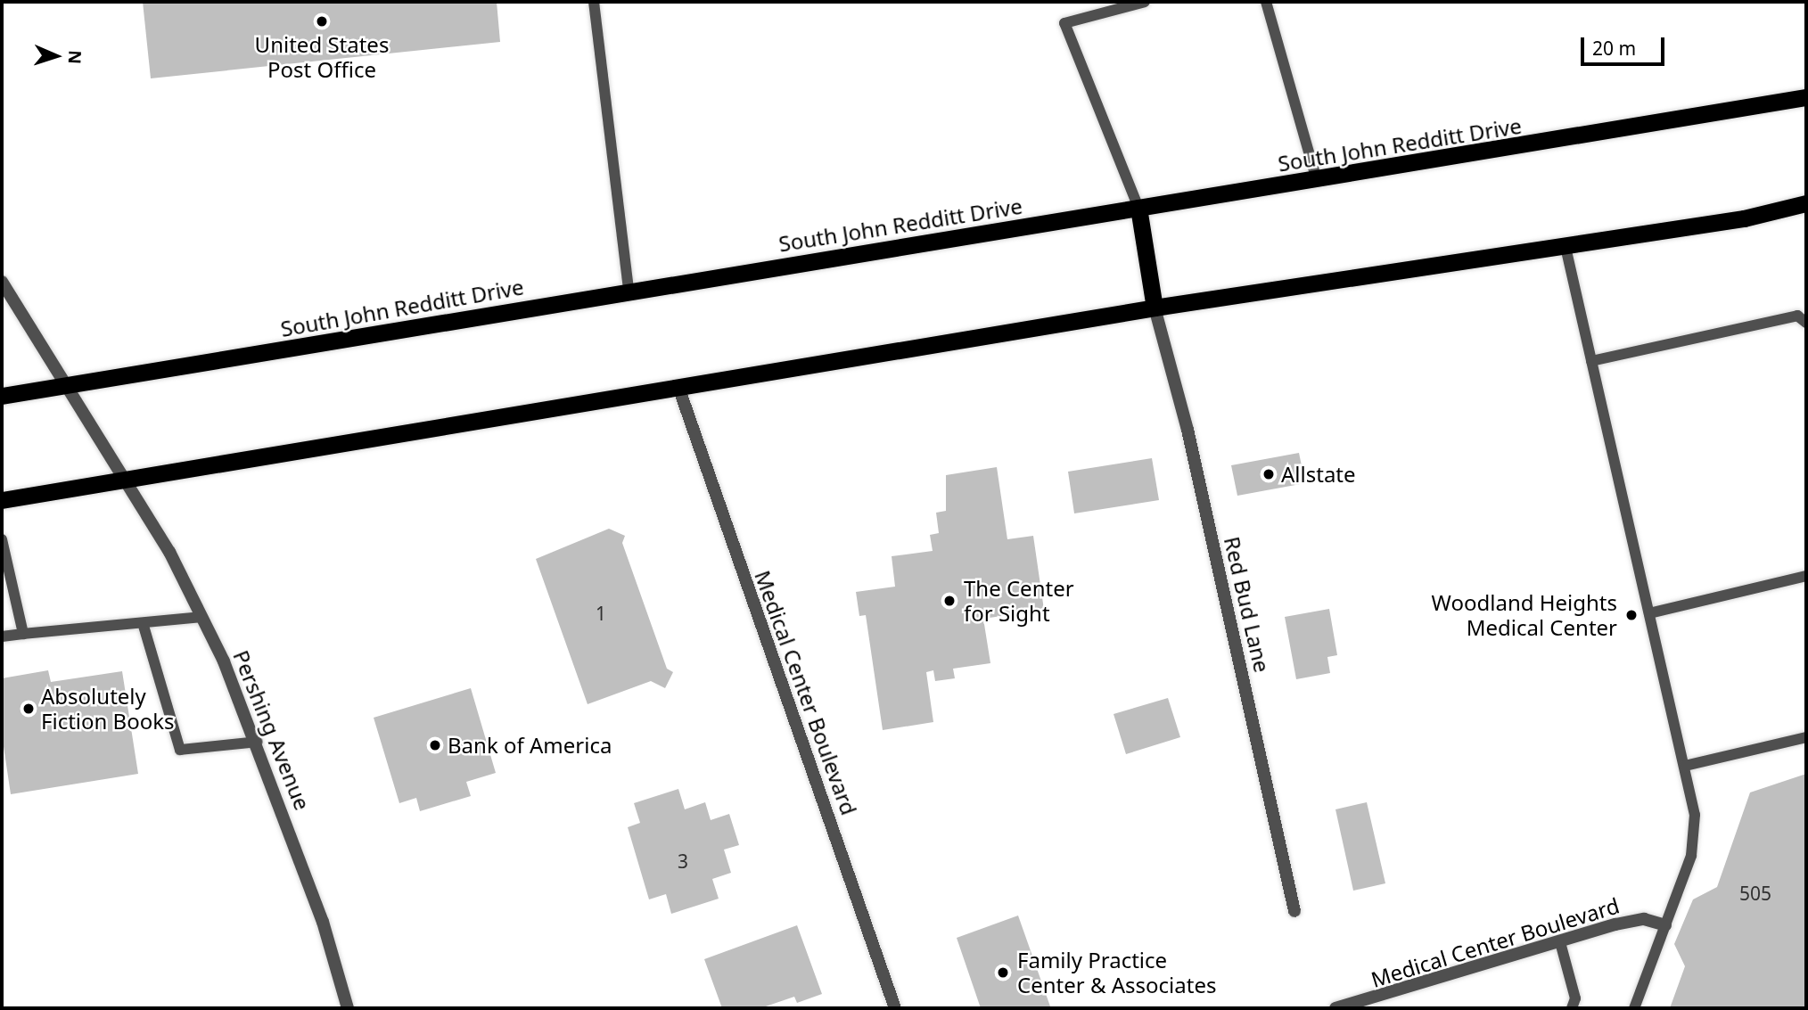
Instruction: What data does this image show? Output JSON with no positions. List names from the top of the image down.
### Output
{
  "streets": {
    "highway": ["South John Redditt Drive"],
    "street": ["Red Bud Lane", "Medical Center Boulevard", "Pershing Avenue"]
  },
  "crossings": [
    ["South John Redditt Drive", "Pershing Avenue"]
  ],
  "places": [
    "United States Post Office",
    "Allstate",
    "The Center for Sight",
    "Woodland Heights Medical Center",
    "Absolutely Fiction Books",
    "Bank of America",
    "Family Practice Center & Associates"
  ],
  "house_numbers": ["1", "3", "505"],
  "scale_bar": "20 m",
  "north": "right"
}
